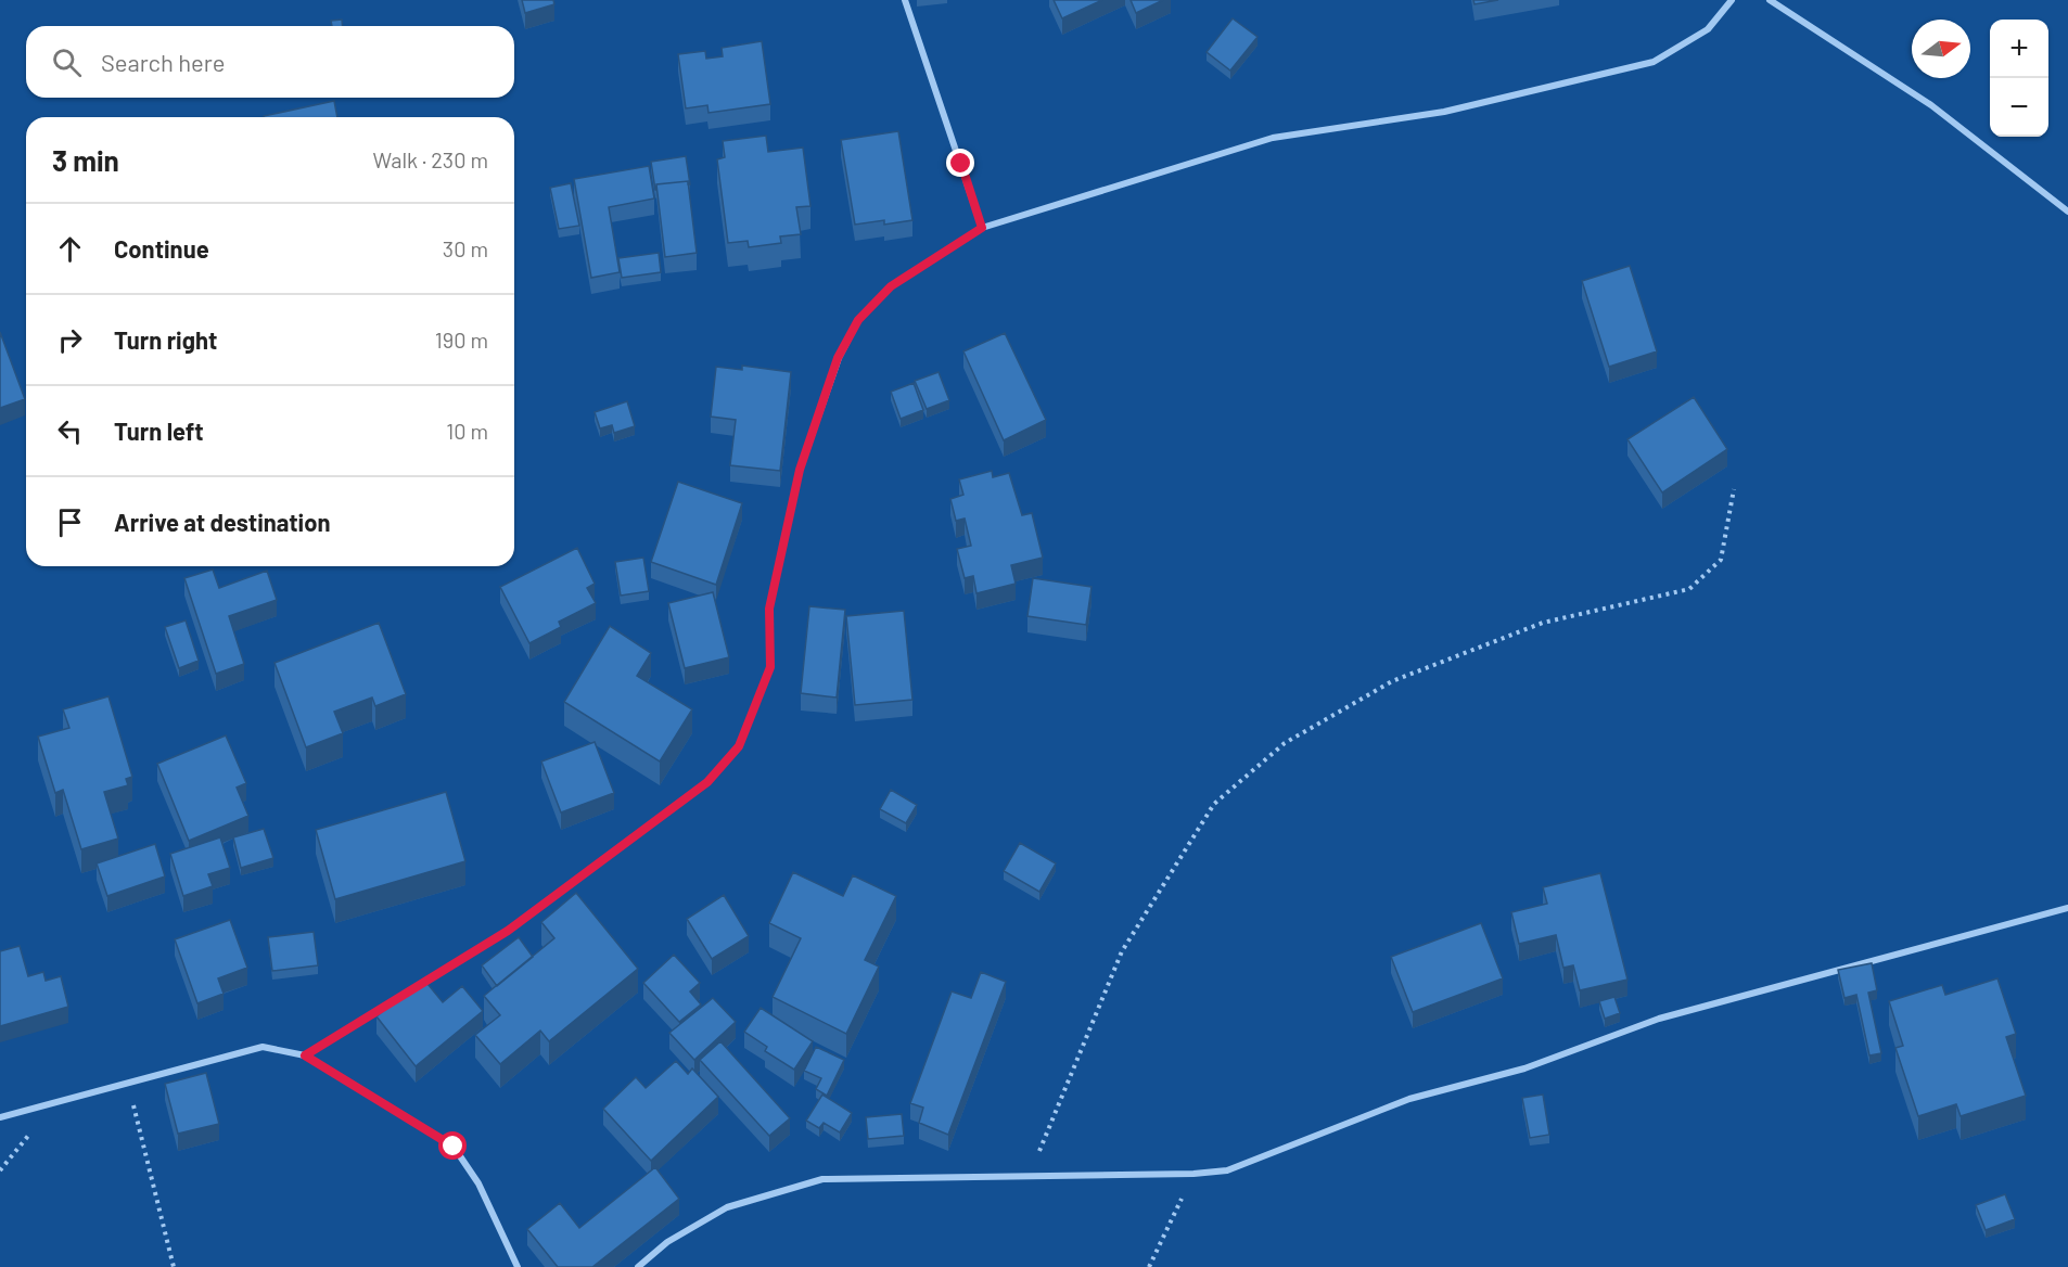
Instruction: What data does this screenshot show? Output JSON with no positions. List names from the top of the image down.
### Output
{
  "north": "right",
  "page": {
    "map_buttons": ["+", "−"],
    "search": "Search here",
    "heading": ["3 min", "Walk · 230 m"],
    "list": [
      ["Continue", "30 m"],
      ["Turn right", "190 m"],
      ["Turn left", "10 m"],
      "Arrive at destination"
    ]
  }
}
